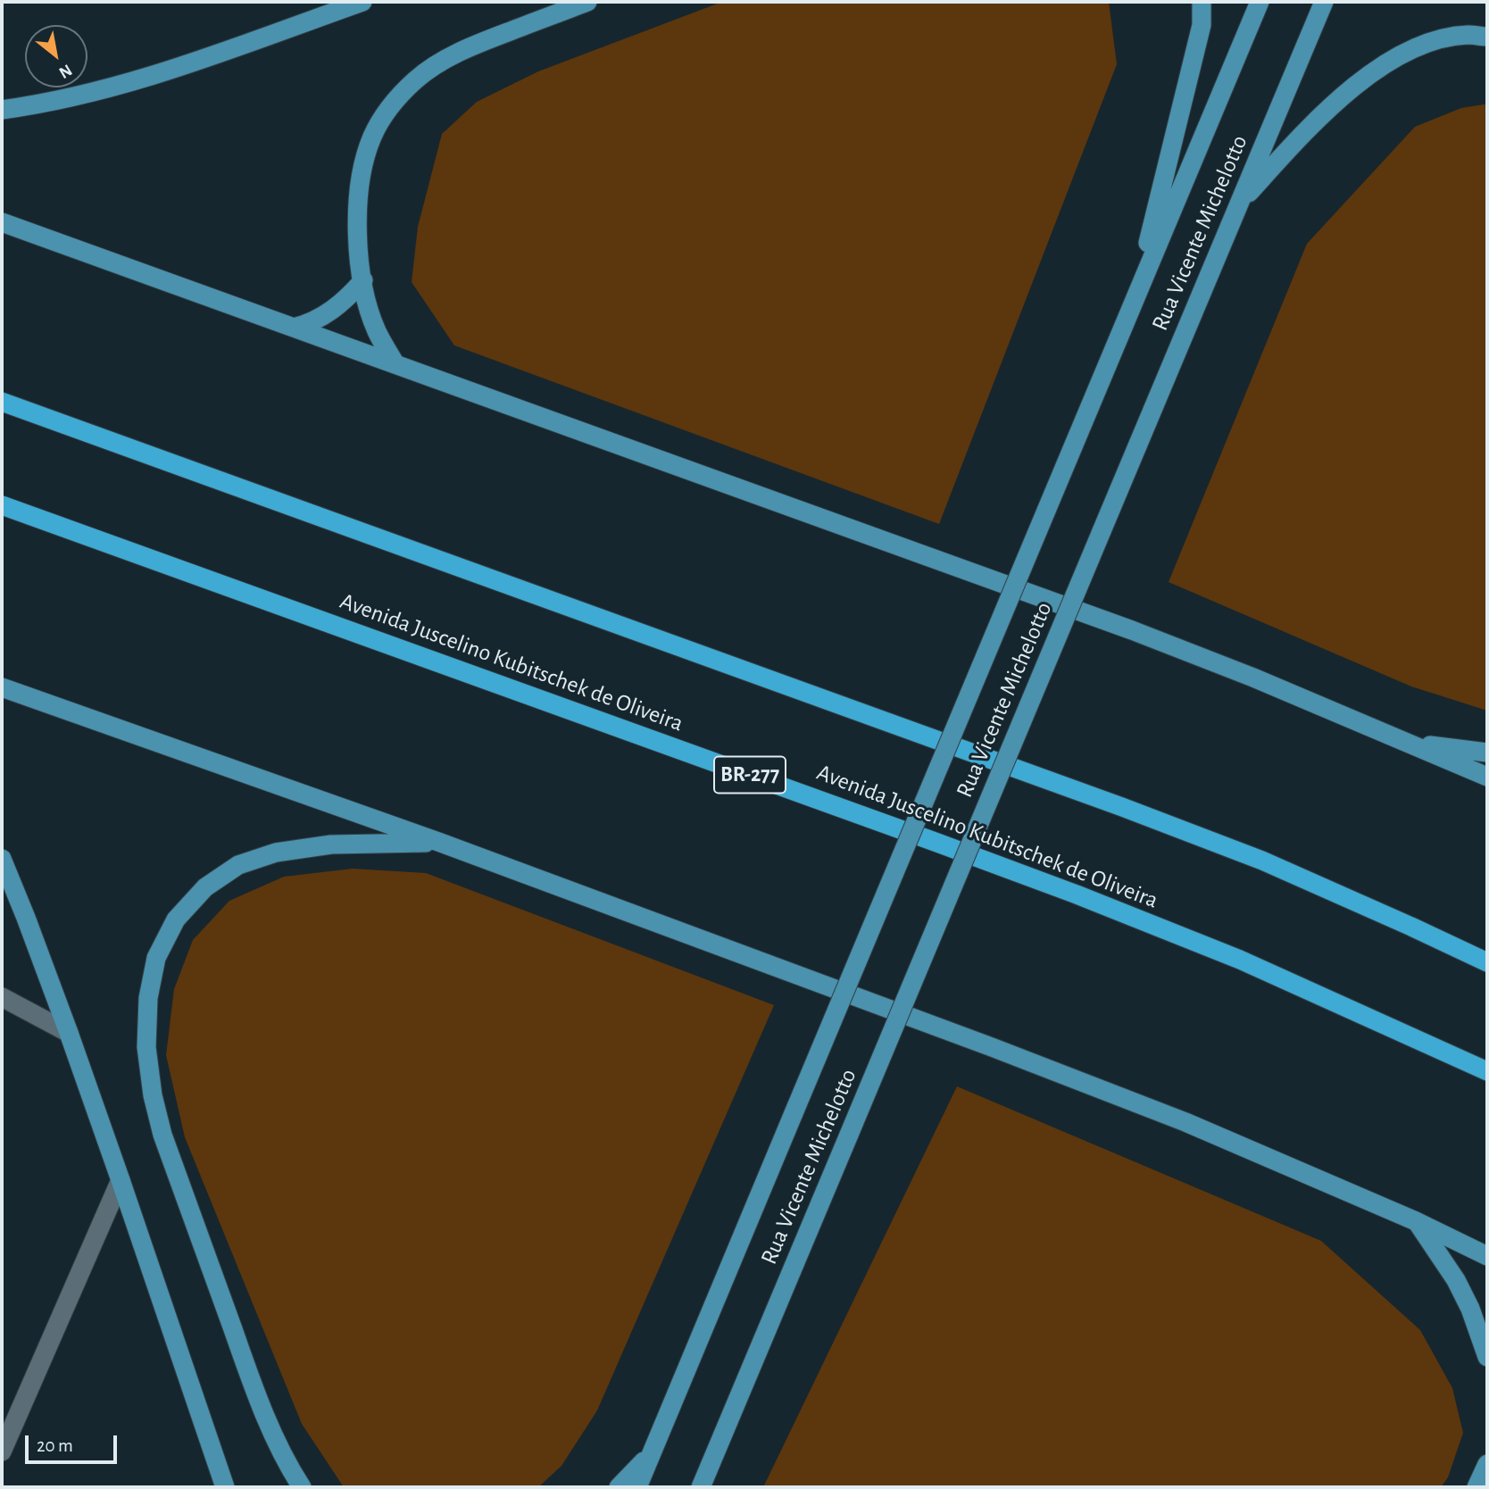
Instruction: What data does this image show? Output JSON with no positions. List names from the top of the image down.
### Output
{
  "streets": {
    "highway": ["Avenida Juscelino Kubitschek de Oliveira", "BR-277"],
    "main road": ["Rua Vicente Michelotto"]
  },
  "scale_bar": "20 m",
  "north": "bottom right"
}
